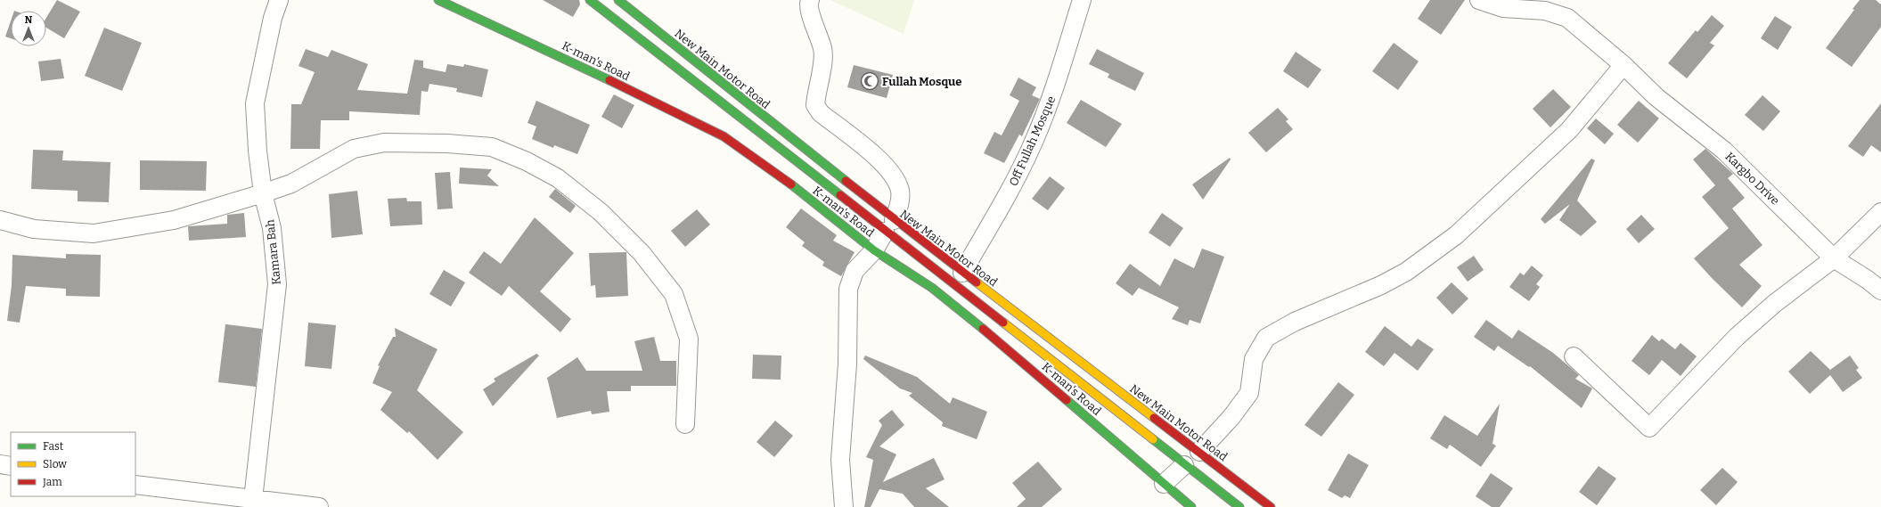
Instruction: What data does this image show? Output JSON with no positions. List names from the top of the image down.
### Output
{
  "streets": {
    "main road": ["K-man's Road", "New Main Motor Road"],
    "street": ["Off Fullah Mosque", "Kargbo Drive", "Kamara Bah"]
  },
  "crossings": [
    ["New Main Motor Road", "Off Fullah Mosque"]
  ],
  "places": {
    "mosque": ["Fullah Mosque"]
  },
  "legend": ["Fast", "Slow", "Jam"],
  "north": "top"
}
